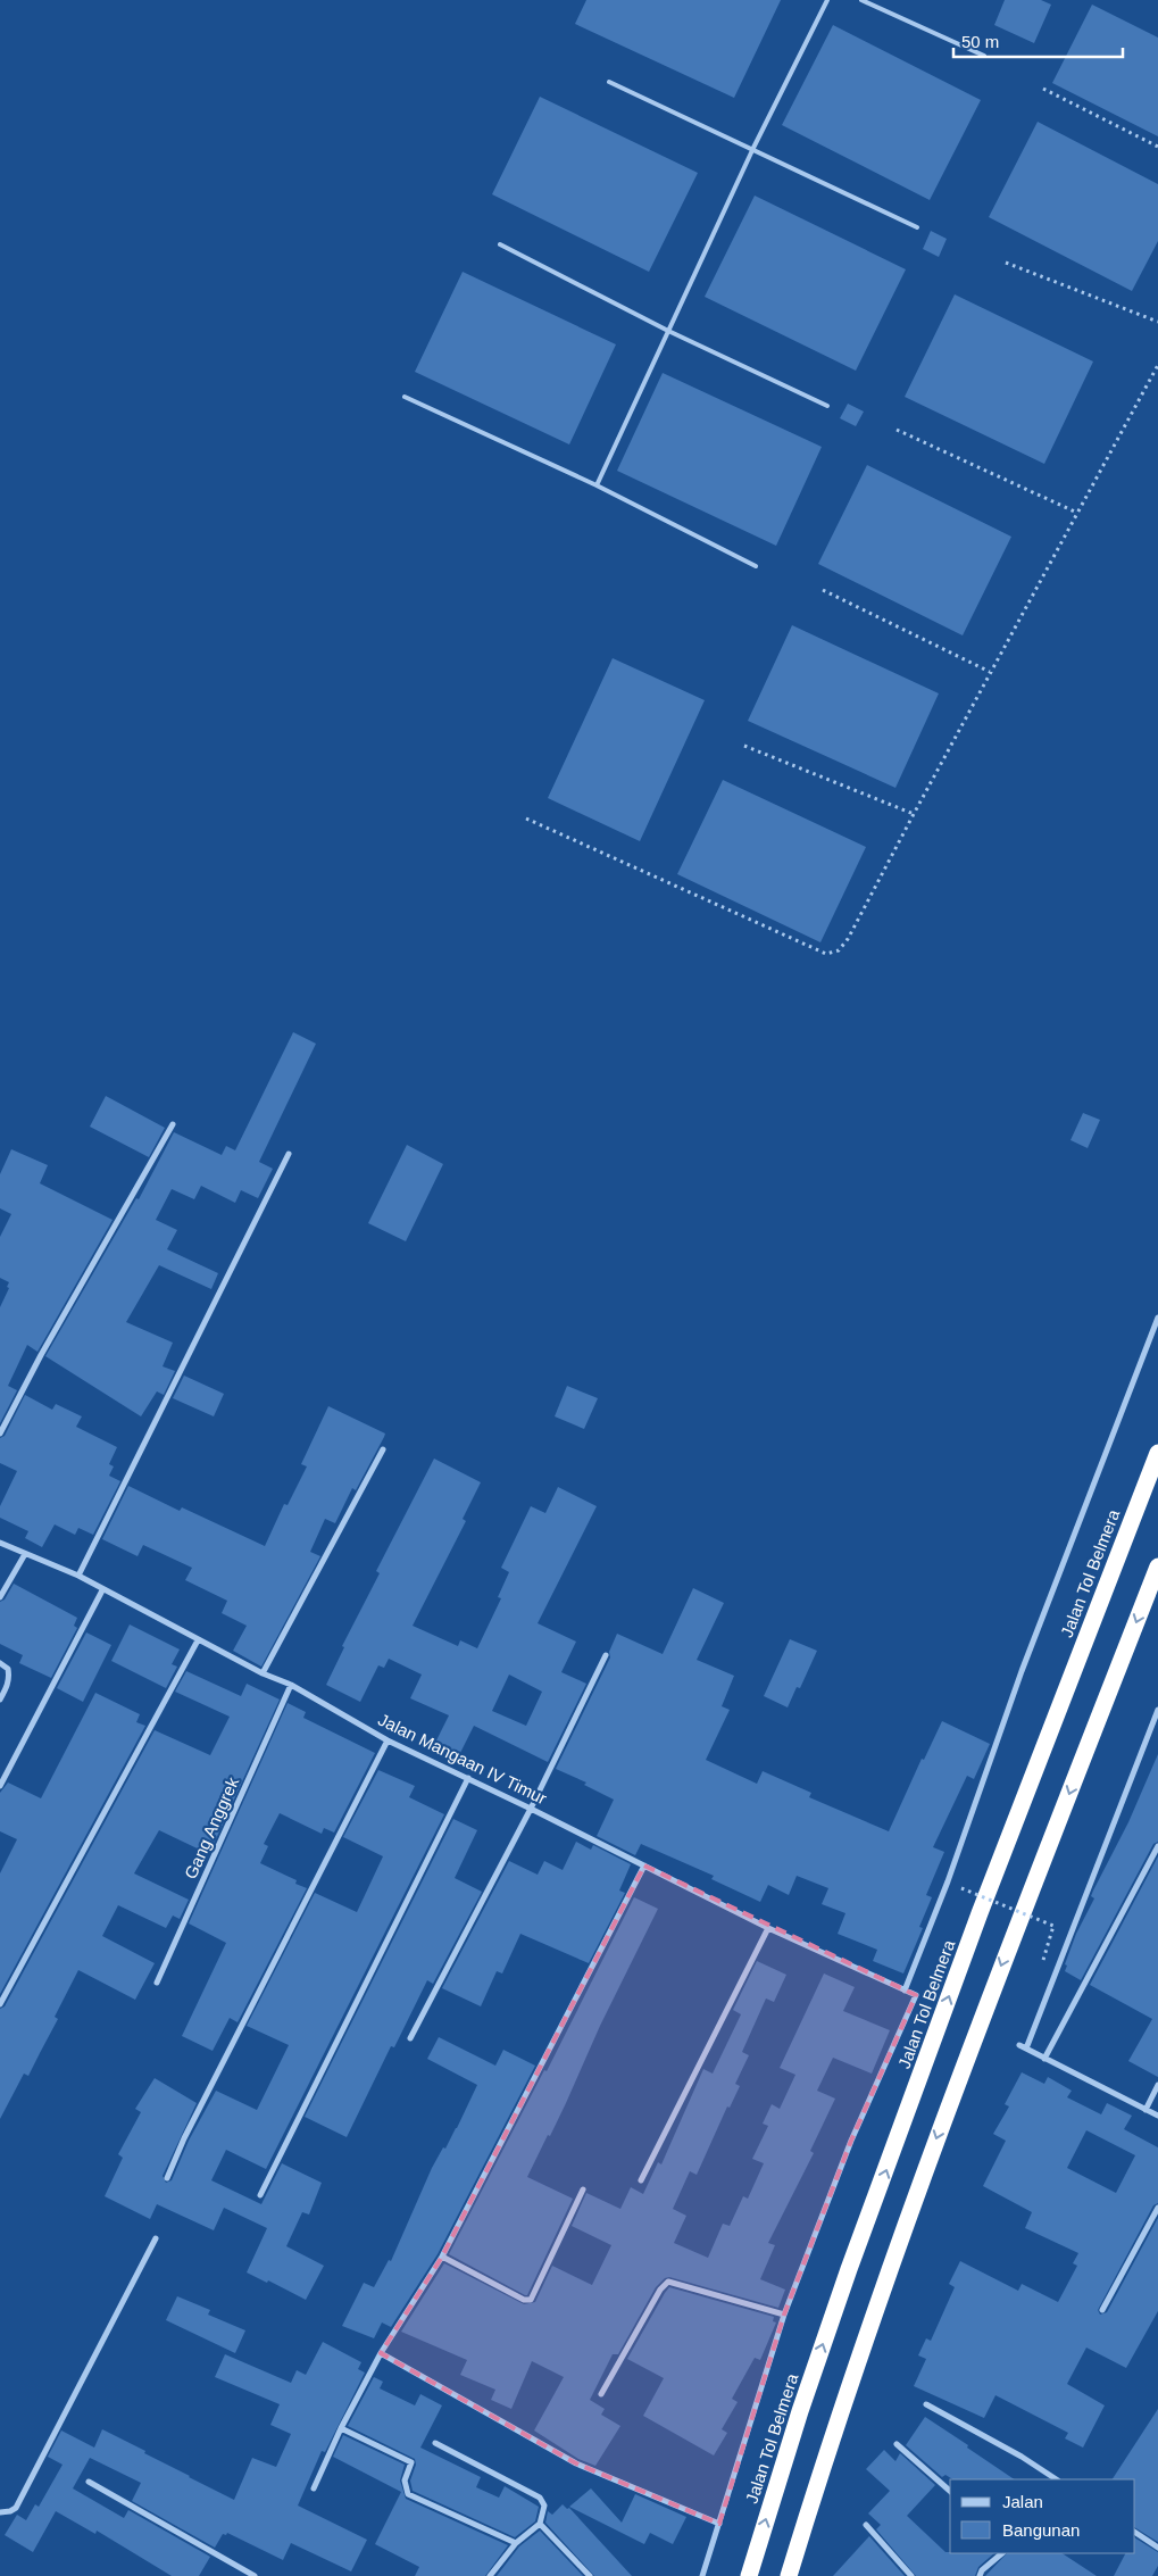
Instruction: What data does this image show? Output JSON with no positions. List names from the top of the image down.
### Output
{
  "streets": {
    "highway": ["Jalan Tol Belmera"],
    "street": ["Jalan Mangaan IV Timur", "Gang Anggrek"]
  },
  "crossings": [
    ["Jalan Mangaan IV Timur", "Gang Anggrek"]
  ],
  "legend": ["Jalan", "Bangunan"],
  "scale_bar": "50 m"
}
